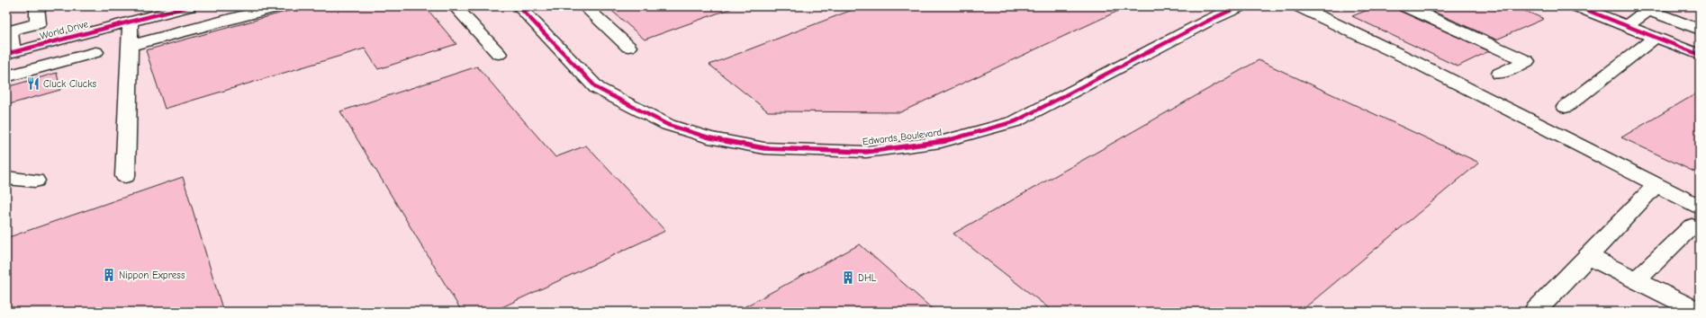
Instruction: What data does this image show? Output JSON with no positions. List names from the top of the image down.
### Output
{
  "streets": {
    "street": ["World Drive", "Edwards Boulevard"]
  },
  "places": {
    "restaurant": ["Cluck Clucks"],
    "building": ["Nippon Express", "DHL"]
  }
}
